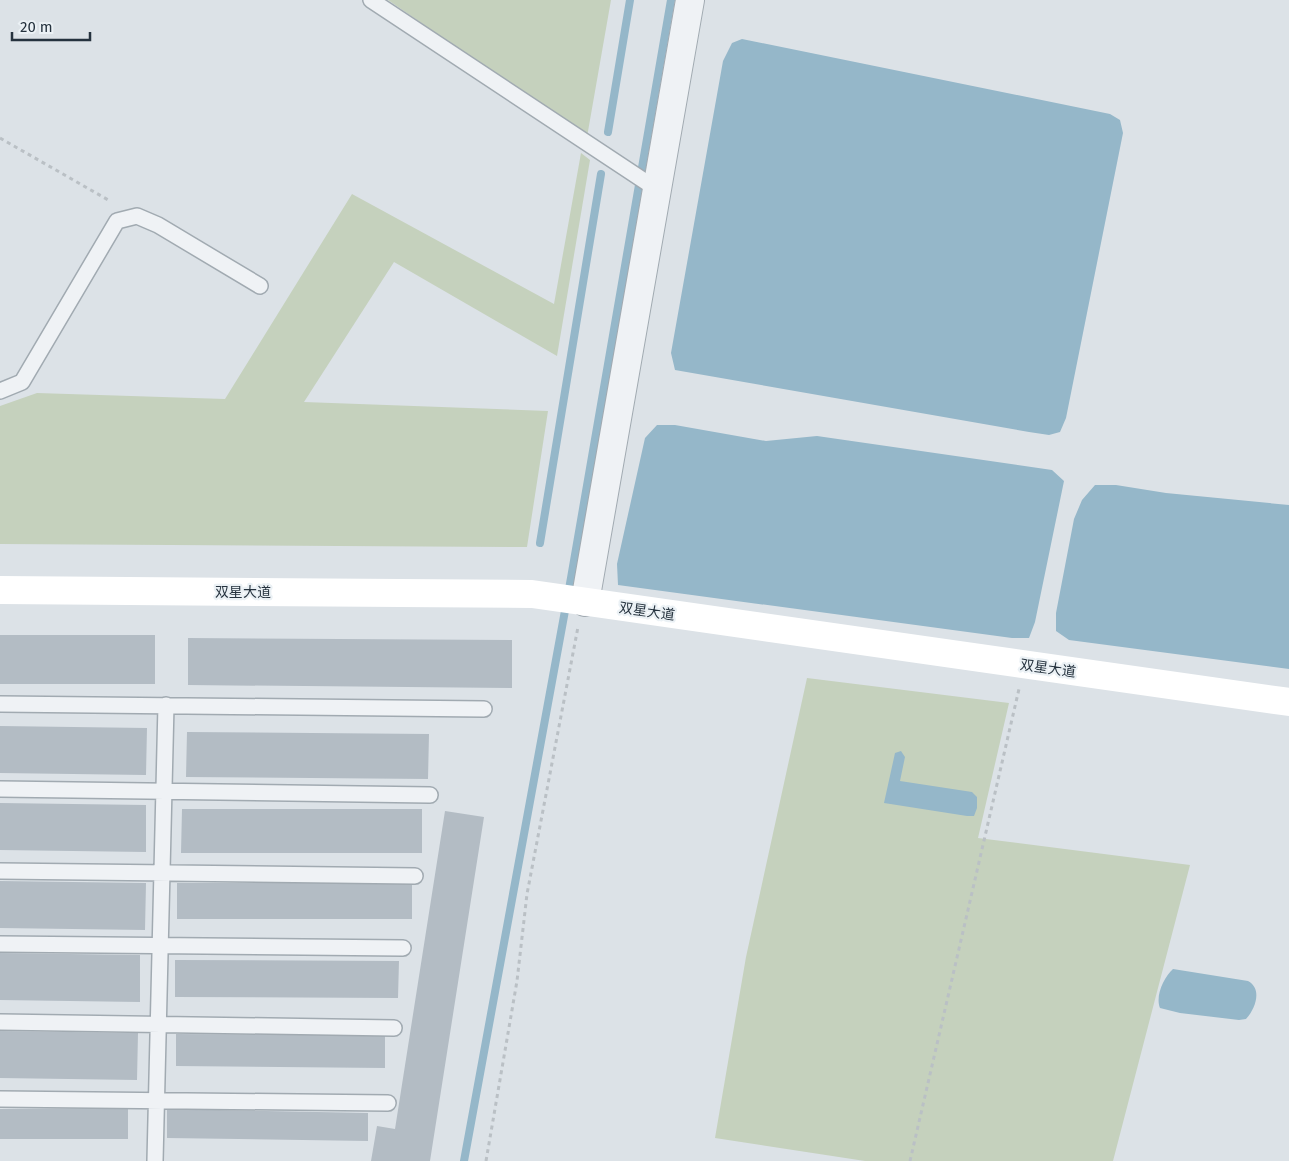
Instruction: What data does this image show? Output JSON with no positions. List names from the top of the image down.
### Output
{
  "streets": {
    "street": ["双星大道"]
  },
  "scale_bar": "20 m"
}
